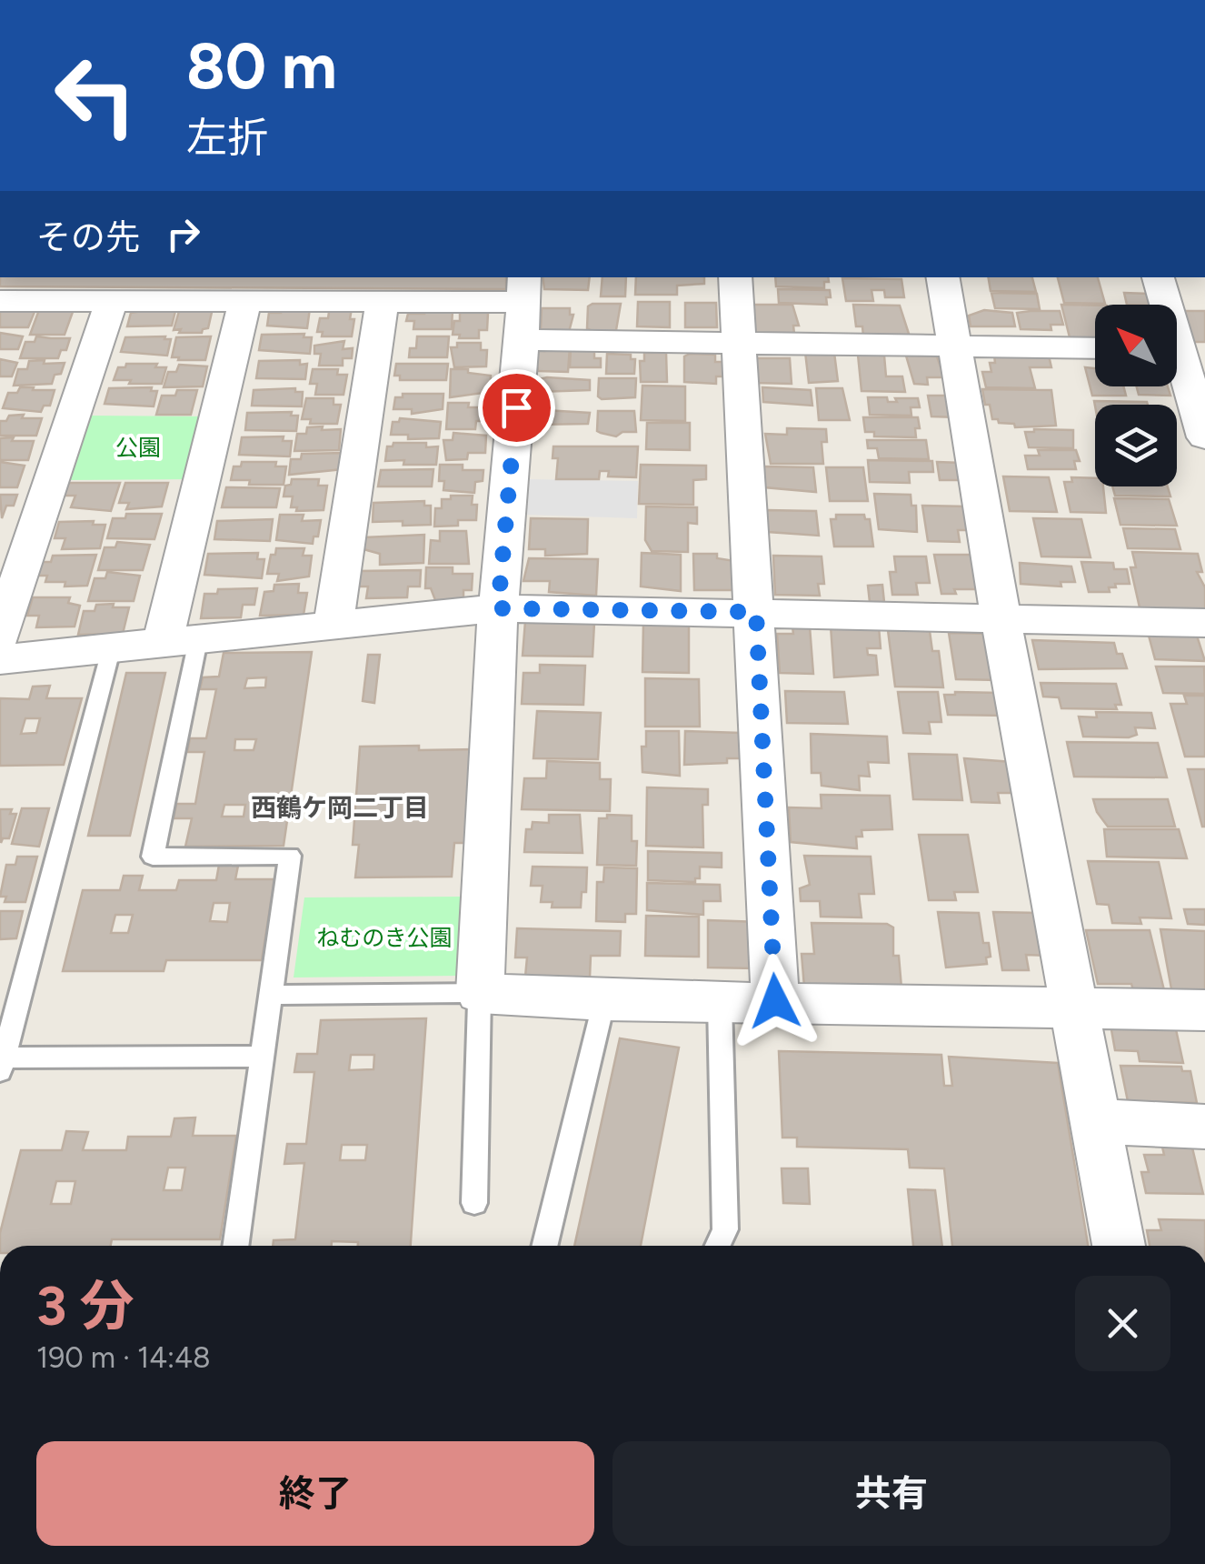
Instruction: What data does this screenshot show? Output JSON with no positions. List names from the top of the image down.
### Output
{
  "districts": ["西鶴ケ岡二丁目"],
  "parks": ["公園", "ねむのき公園"],
  "north": "top left",
  "page": {
    "turn": ["80 m", "左折"],
    "then": "その先",
    "heading": ["3 分", "190 m · 14:48"],
    "buttons": ["終了", "共有"]
  }
}
